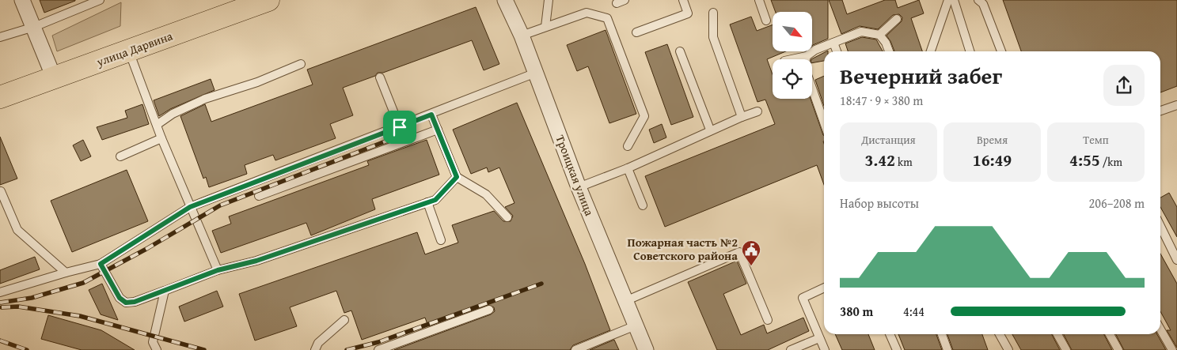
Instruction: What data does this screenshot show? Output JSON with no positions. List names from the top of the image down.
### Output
{
  "streets": {
    "main road": ["улица Дарвина"],
    "street": ["Троицкая улица"]
  },
  "places": {
    "public building": ["Пожарная часть №2 Советского района"]
  },
  "north": "bottom right",
  "page": {
    "heading": ["Вечерний забег", "18:47 · 9 × 380 m"],
    "stats": [
      ["Дистанция", "3.42 km"],
      ["Время", "16:49"],
      ["Темп", "4:55 /km"]
    ],
    "chart": ["Набор высоты", "206–208 m"],
    "list": [
      {
        "name": "380 m",
        "note": "4:44"
      }
    ]
  }
}
